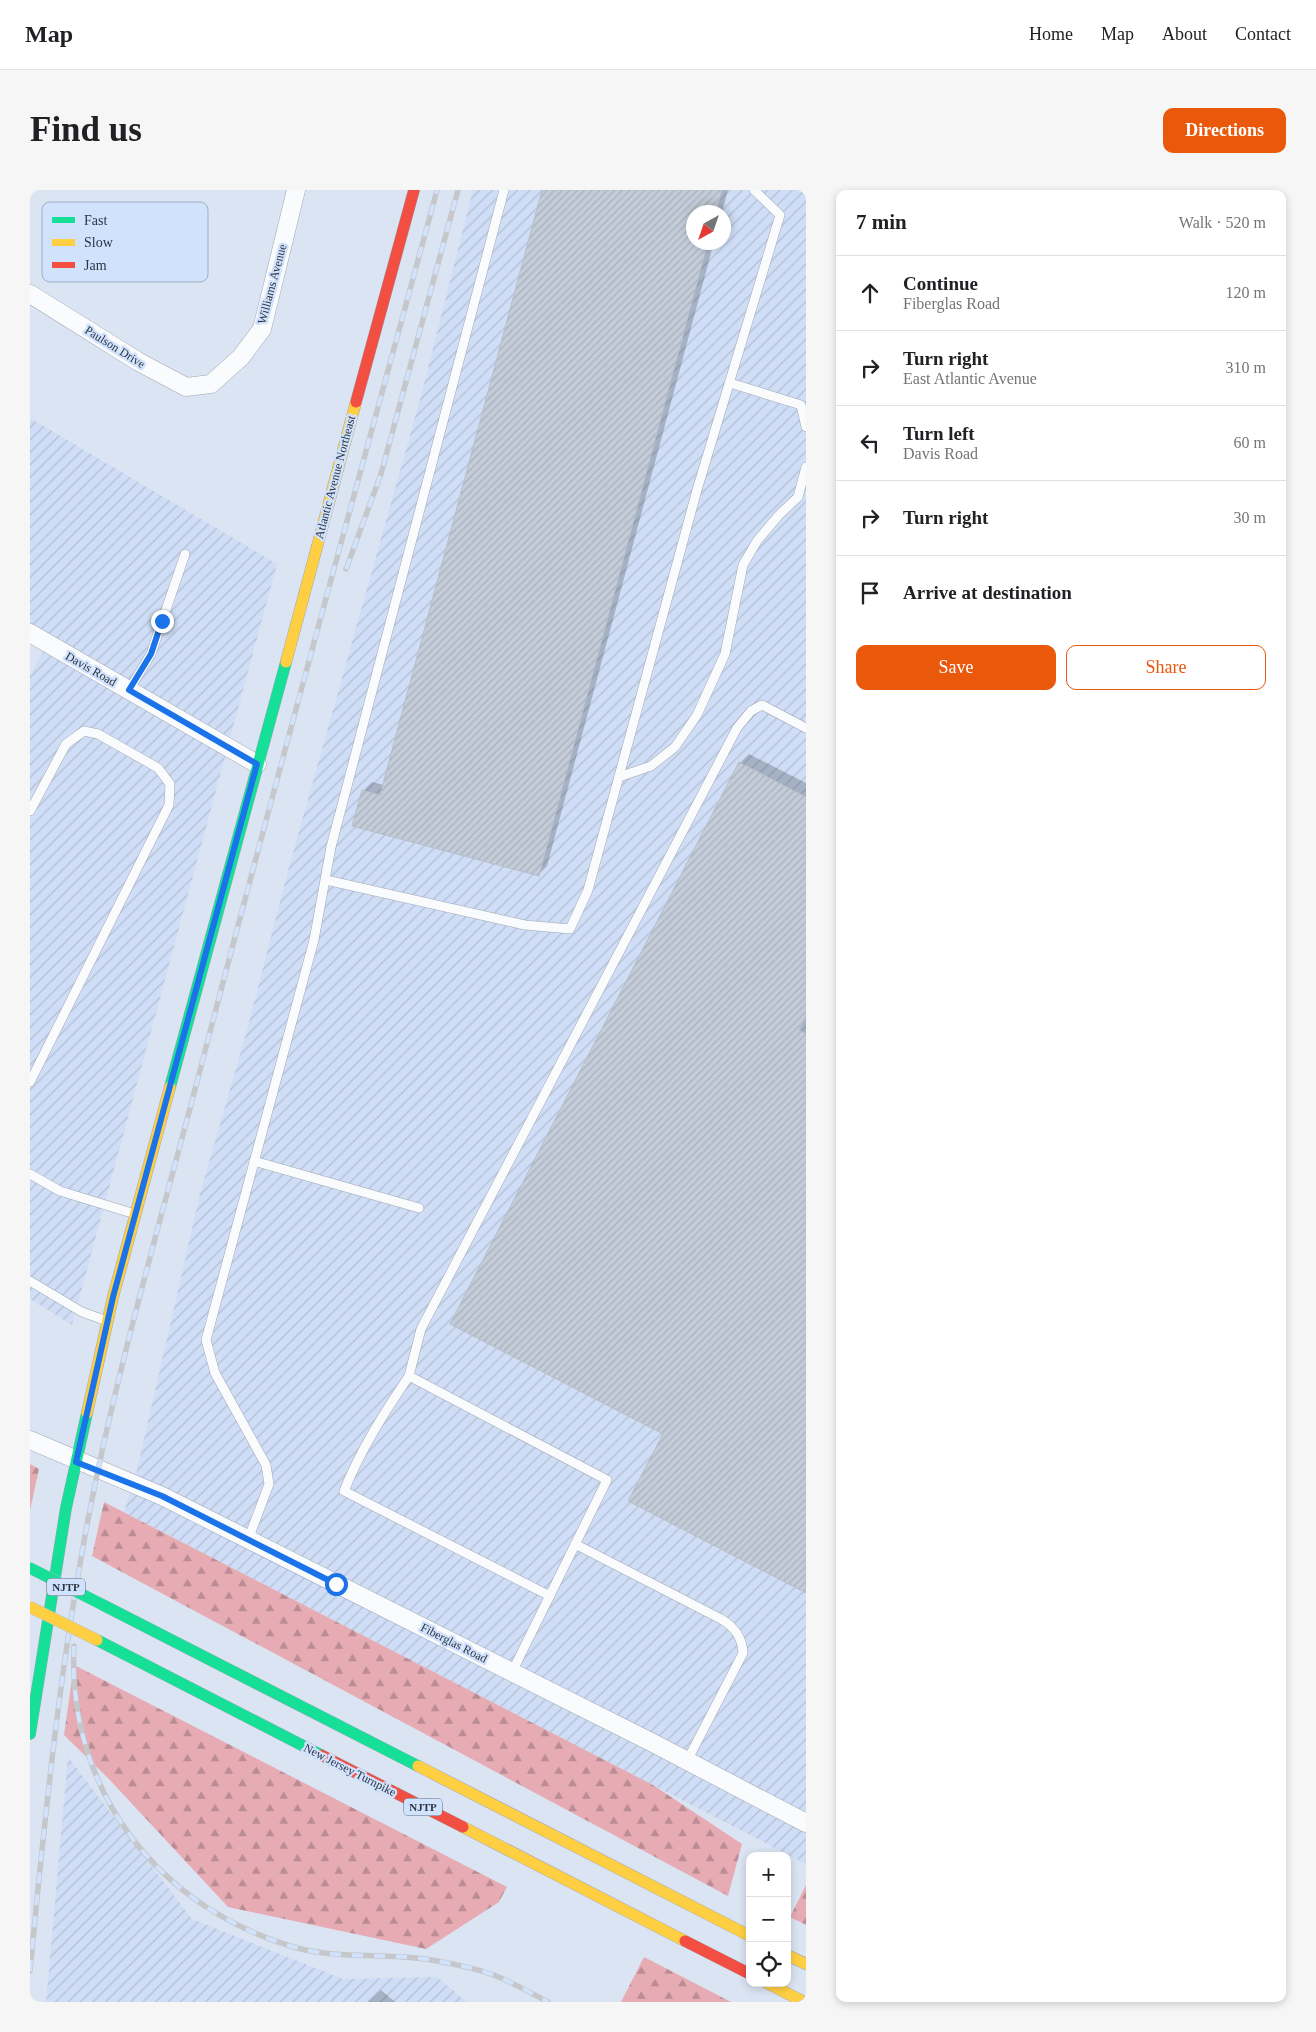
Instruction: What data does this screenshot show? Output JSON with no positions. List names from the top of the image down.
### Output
{
  "streets": {
    "main road": ["Atlantic Avenue Northeast", "NJTP", "New Jersey Turnpike"],
    "street": [
      "Williams Avenue",
      "Paulson Drive",
      "Davis Road",
      "Fiberglas Road"
    ]
  },
  "crossings": [
    ["Williams Avenue", "Paulson Drive"],
    ["Atlantic Avenue Northeast", "Davis Road"],
    ["Atlantic Avenue Northeast", "Fiberglas Road"]
  ],
  "legend": ["Fast", "Slow", "Jam"],
  "north": "bottom left",
  "page": {
    "header": "Map",
    "nav": [
      "Home",
      "Map",
      "About",
      "Contact"
    ],
    "buttons": [
      "Directions",
      ["Save", "Share"]
    ],
    "title": "Find us",
    "heading": ["7 min", "Walk · 520 m"],
    "list": [
      ["Continue", "Fiberglas Road", "120 m"],
      ["Turn right", "East Atlantic Avenue", "310 m"],
      ["Turn left", "Davis Road", "60 m"],
      ["Turn right", "30 m"],
      "Arrive at destination"
    ],
    "map_buttons": ["+", "−"]
  }
}
